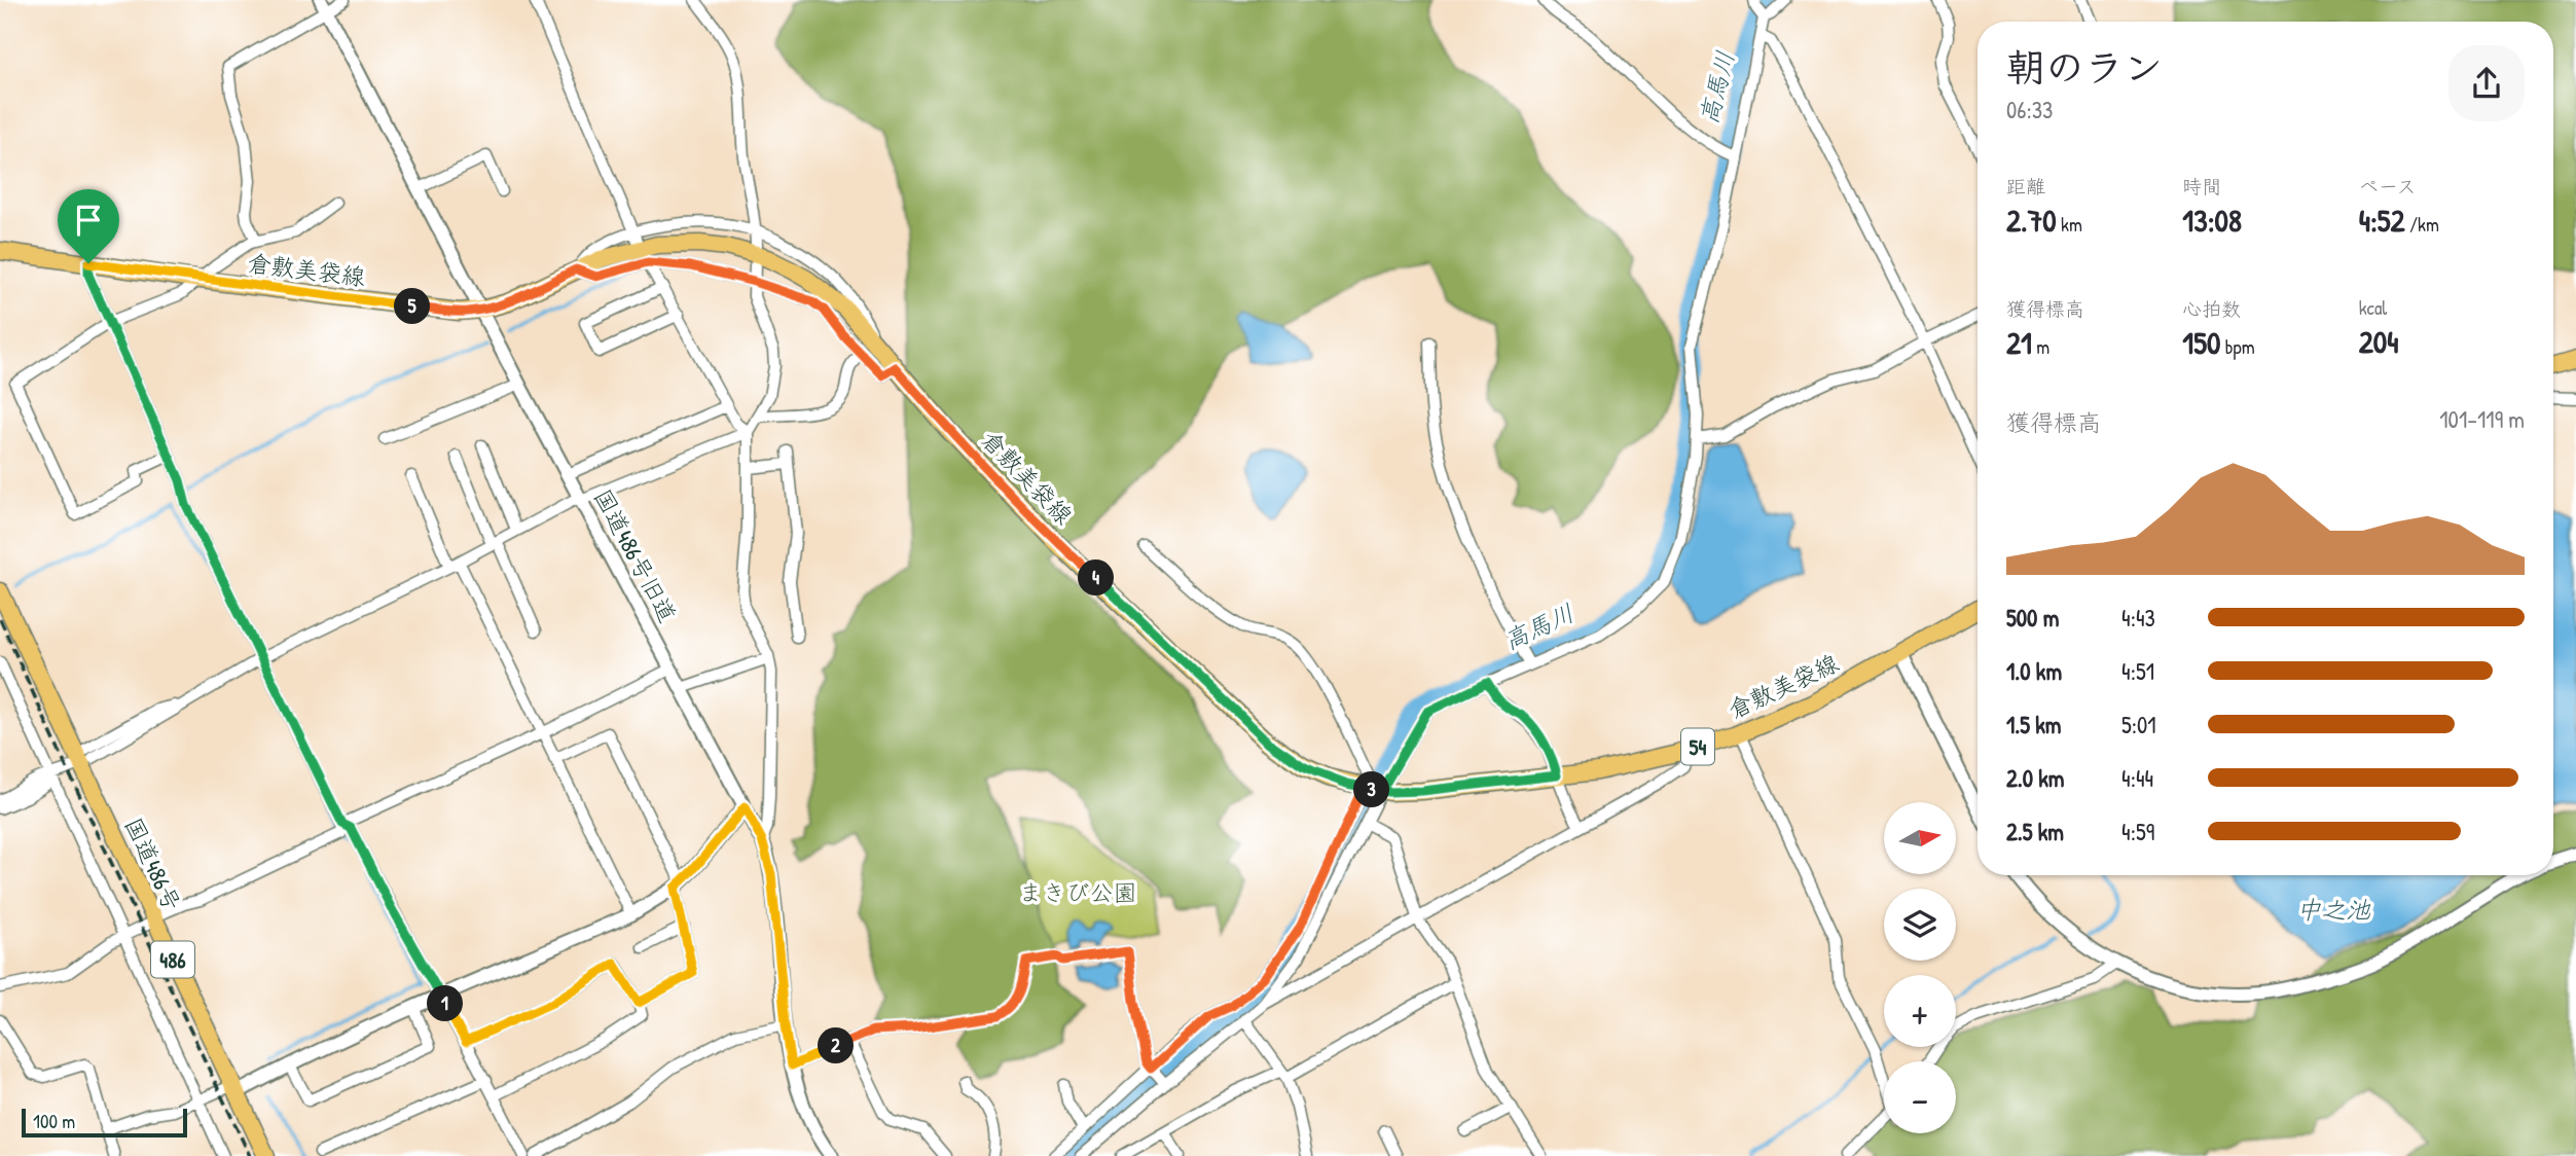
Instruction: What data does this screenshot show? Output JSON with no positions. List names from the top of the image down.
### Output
{
  "streets": {
    "main road": [
      "倉敷美袋線",
      "54",
      "国道486号",
      "486"
    ],
    "street": ["国道486号旧道"]
  },
  "crossings": [
    ["倉敷美袋線", "国道486号旧道"]
  ],
  "water": ["高馬川", "中之池"],
  "parks": ["まきび公園"],
  "scale_bar": "100 m",
  "north": "right",
  "page": {
    "heading": ["朝のラン", "06:33"],
    "stats": [
      ["距離", "2.70 km"],
      ["時間", "13:08"],
      ["ペース", "4:52 /km"],
      ["獲得標高", "21 m"],
      ["心拍数", "150 bpm"],
      ["kcal", "204"]
    ],
    "pins": [
      "5",
      "4",
      "3",
      "1",
      "2"
    ],
    "chart": ["獲得標高", "101–119 m"],
    "list": [
      {
        "name": "500 m",
        "note": "4:43"
      },
      {
        "name": "1.0 km",
        "note": "4:51"
      },
      {
        "name": "1.5 km",
        "note": "5:01"
      },
      {
        "name": "2.0 km",
        "note": "4:44"
      },
      {
        "name": "2.5 km",
        "note": "4:59"
      }
    ],
    "map_buttons": ["+", "−"],
    "scale": "100 m"
  }
}
